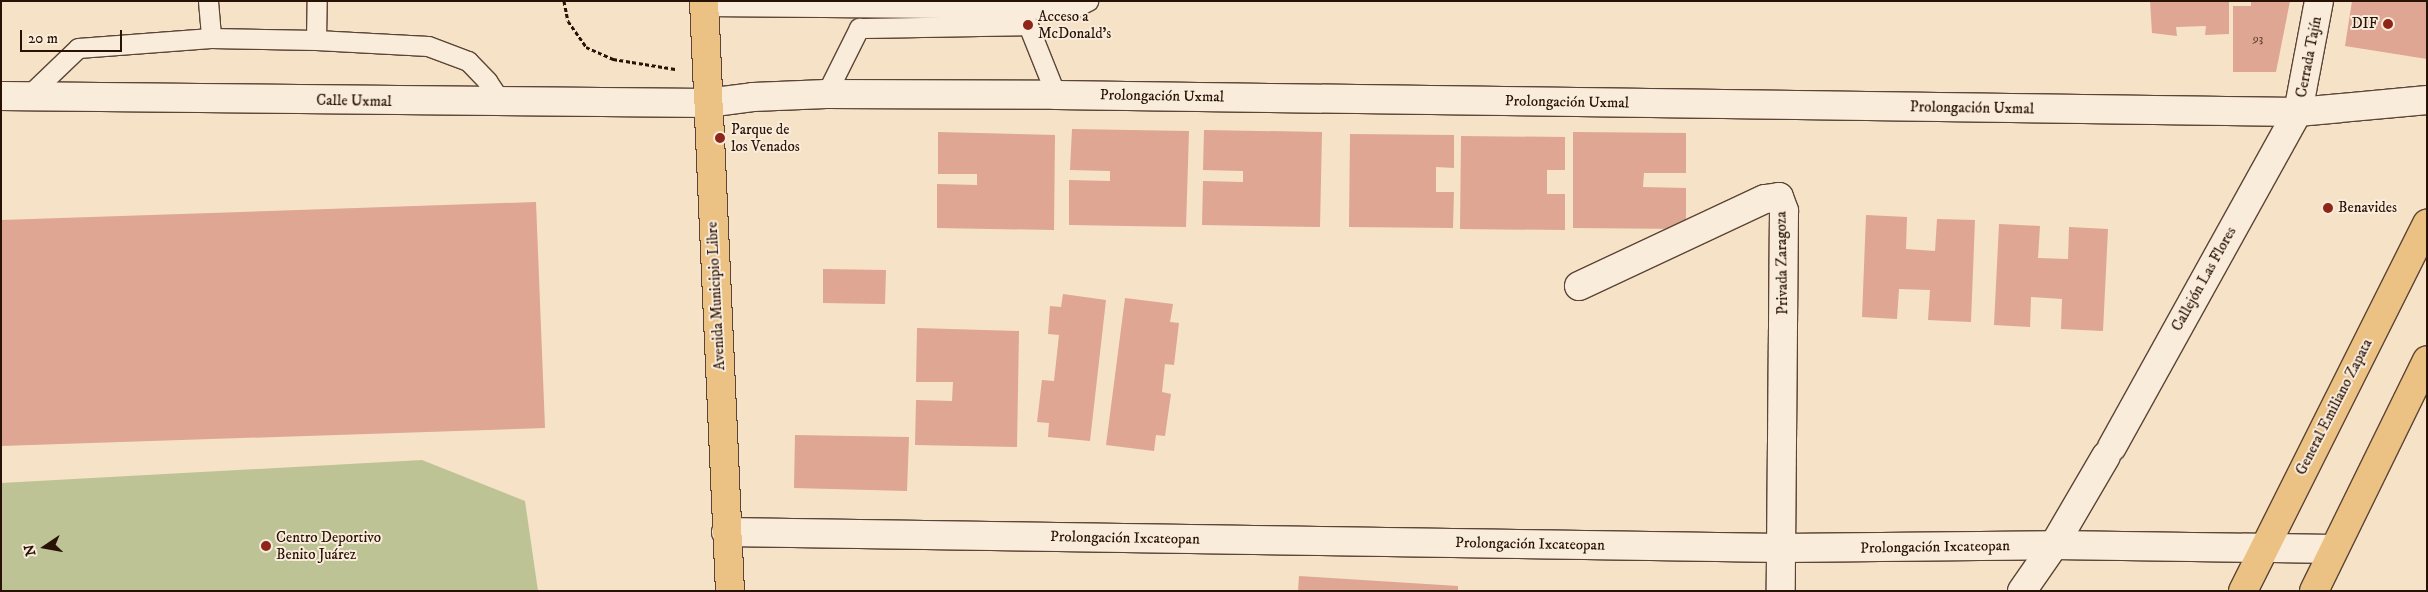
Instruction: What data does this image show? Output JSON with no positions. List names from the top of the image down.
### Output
{
  "streets": {
    "main road": ["Avenida Municipio Libre", "General Emiliano Zapata"],
    "street": [
      "Cerrada Tajín",
      "Prolongación Uxmal",
      "Calle Uxmal",
      "Privada Zaragoza",
      "Callejón Las Flores",
      "Prolongación Ixcateopan"
    ]
  },
  "crossings": [
    ["Cerrada Tajín", "Prolongación Uxmal"],
    ["Cerrada Tajín", "Callejón Las Flores"],
    ["Prolongación Uxmal", "Calle Uxmal"],
    ["Prolongación Uxmal", "Callejón Las Flores"],
    ["Prolongación Uxmal", "Avenida Municipio Libre"],
    ["Calle Uxmal", "Avenida Municipio Libre"],
    ["Privada Zaragoza", "Prolongación Ixcateopan"],
    ["Callejón Las Flores", "Prolongación Ixcateopan"],
    ["Avenida Municipio Libre", "Prolongación Ixcateopan"],
    ["General Emiliano Zapata", "Prolongación Ixcateopan"]
  ],
  "places": [
    "DIF",
    "Acceso a McDonald's",
    "Parque de los Venados",
    "Benavides",
    "Centro Deportivo Benito Juárez"
  ],
  "house_numbers": ["93"],
  "scale_bar": "20 m",
  "north": "left"
}
